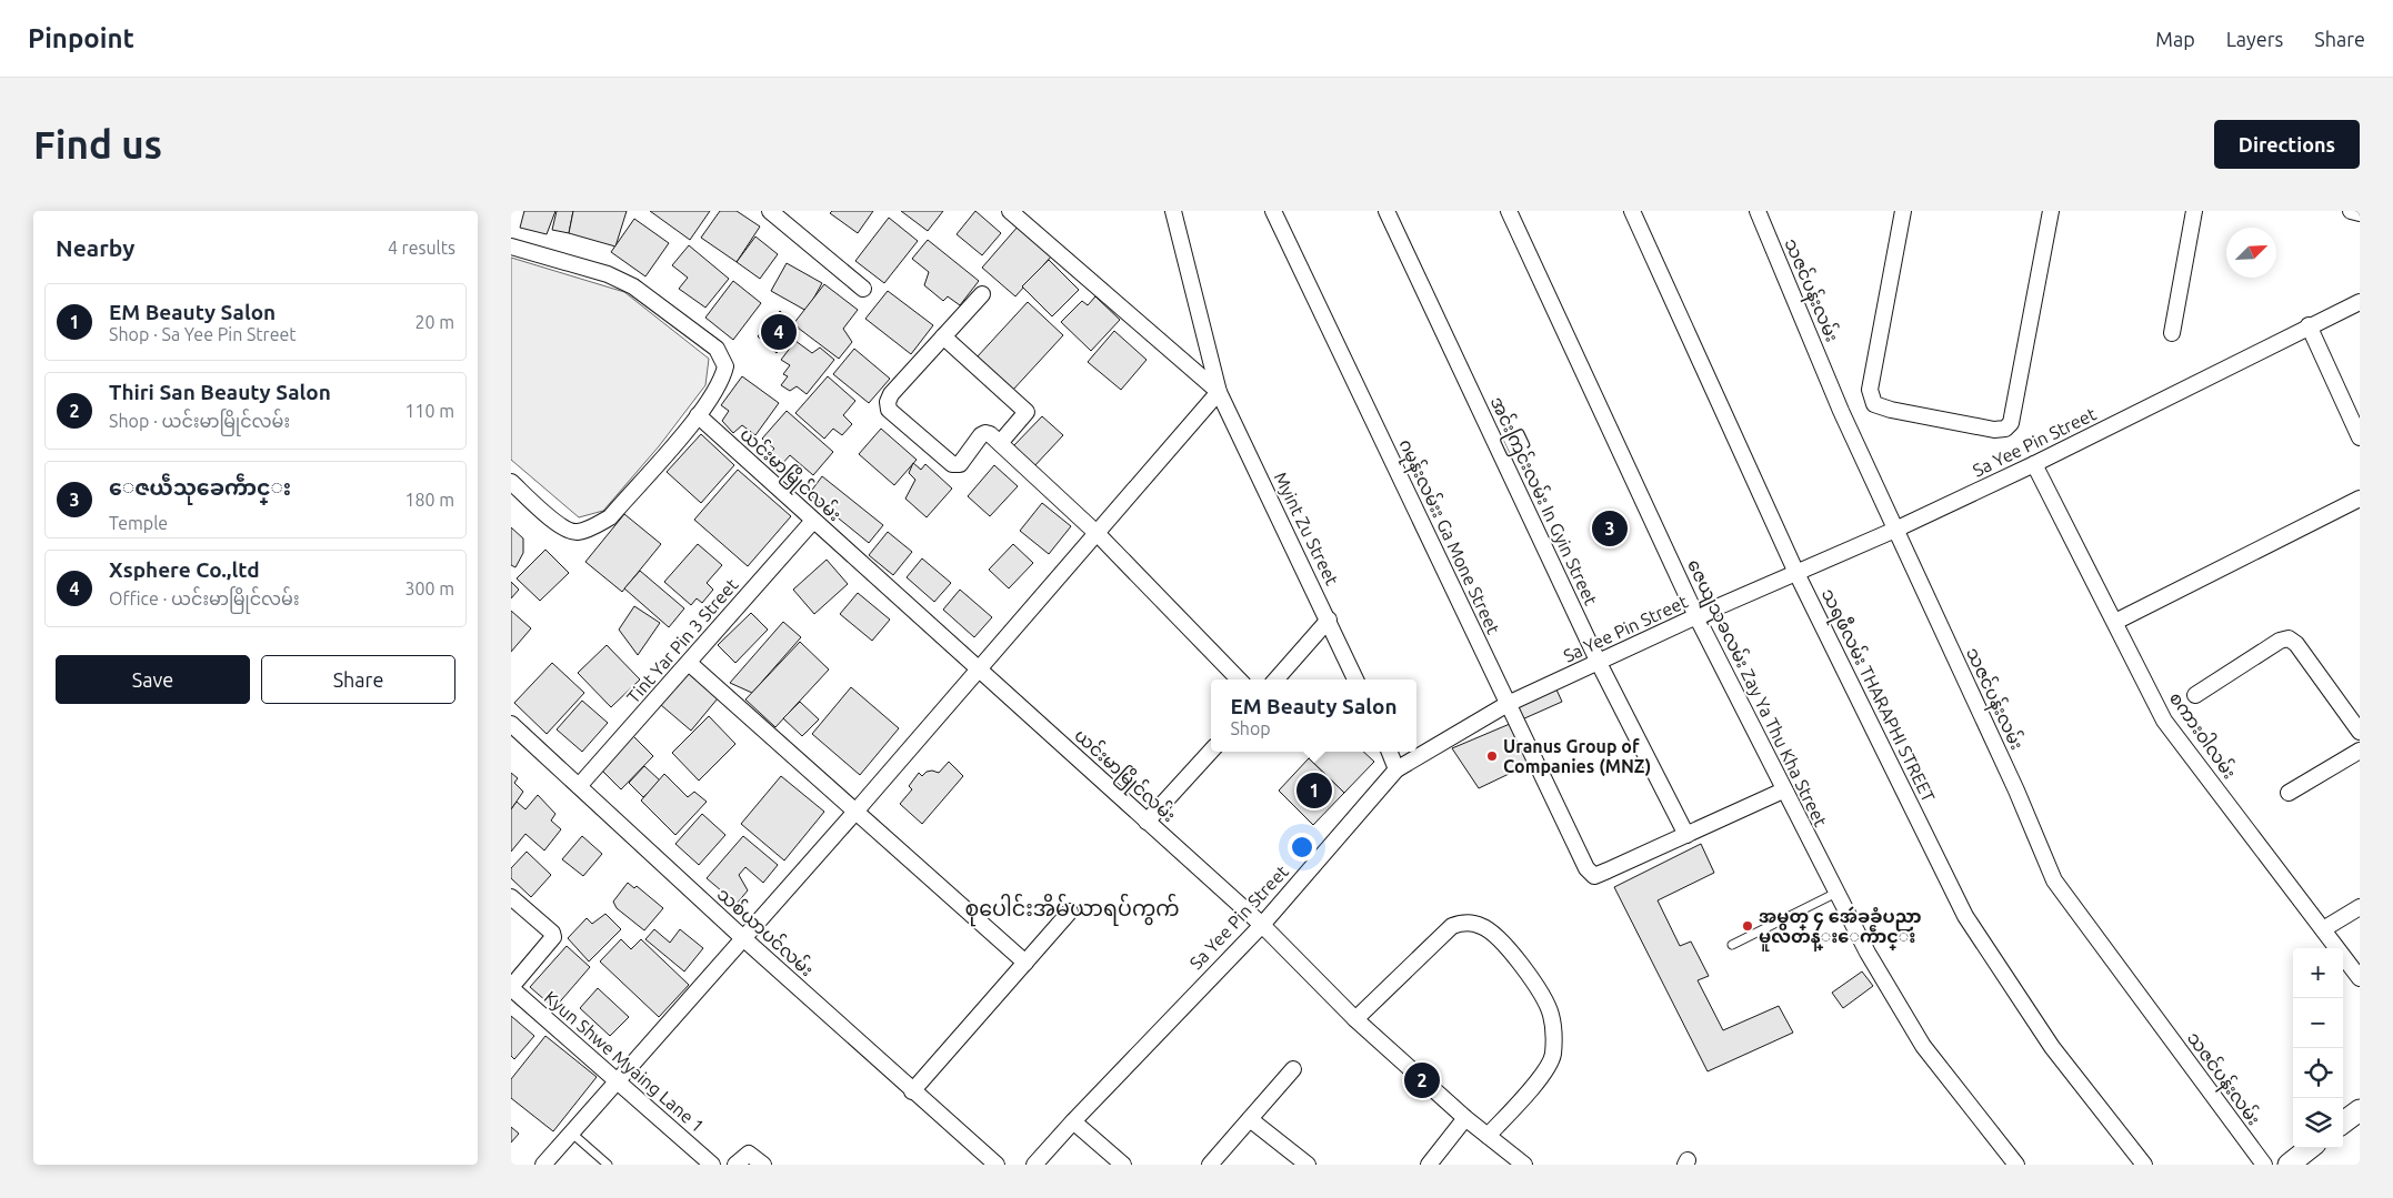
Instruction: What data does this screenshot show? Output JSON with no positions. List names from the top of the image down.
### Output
{
  "streets": {
    "street": [
      "သဇင်ပန်းလမ်း",
      "Sa Yee Pin Street",
      "ယင်းမာမြိုင်လမ်း",
      "အင်းကြင်းလမ်း In Gyin Street",
      "Myint Zu Street",
      "ဂမုန်းလမ်းး Ga Mone Street",
      "Tint Yar Pin 3 Street",
      "ဇေယျသုခလမ်း Zay Ya Thu Kha Street",
      "သရဖီလမ်း THARAPHI STREET",
      "စကားဝါလမ်း",
      "သစ်ယာပင်လမ်း",
      "Kyun Shwe Myaing Lane 1"
    ]
  },
  "crossings": [
    ["သဇင်ပန်းလမ်း", "Sa Yee Pin Street"],
    ["Sa Yee Pin Street", "ယင်းမာမြိုင်လမ်း"],
    ["Sa Yee Pin Street", "အင်းကြင်းလမ်း In Gyin Street"],
    ["Sa Yee Pin Street", "ဂမုန်းလမ်းး Ga Mone Street"],
    ["Sa Yee Pin Street", "ဇေယျသုခလမ်း Zay Ya Thu Kha Street"],
    ["Sa Yee Pin Street", "သရဖီလမ်း THARAPHI STREET"],
    ["Sa Yee Pin Street", "စကားဝါလမ်း"],
    ["ယင်းမာမြိုင်လမ်း", "Tint Yar Pin 3 Street"],
    ["အင်းကြင်းလမ်း In Gyin Street", "ဂမုန်းလမ်းး Ga Mone Street"],
    ["Tint Yar Pin 3 Street", "သစ်ယာပင်လမ်း"]
  ],
  "districts": ["စုပေါင်းအိမ်ယာရပ်ကွက်"],
  "places": ["Uranus Group of Companies (MNZ)", "အမွတ္ ၄ အေဴခခံပညာ မူလတန္းေကဵာင္း"],
  "north": "top right",
  "page": {
    "header": "Pinpoint",
    "nav": ["Map", "Layers", "Share"],
    "buttons": [
      "Directions",
      ["Save", "Share"]
    ],
    "title": "Find us",
    "heading": ["Nearby", "4 results"],
    "list": [
      {
        "mark": "1",
        "name": "EM Beauty Salon",
        "note": "Shop · Sa Yee Pin Street",
        "value": "20 m"
      },
      {
        "mark": "2",
        "name": "Thiri San Beauty Salon",
        "note": "Shop · ယင်းမာမြိုင်လမ်း",
        "value": "110 m"
      },
      {
        "mark": "3",
        "name": "ေဇယဵသုခေကဵာင္း",
        "note": "Temple",
        "value": "180 m"
      },
      {
        "mark": "4",
        "name": "Xsphere Co.,ltd",
        "note": "Office · ယင်းမာမြိုင်လမ်း",
        "value": "300 m"
      }
    ],
    "pins": [
      "4",
      "3",
      "1",
      "2"
    ],
    "popup": ["EM Beauty Salon", "Shop"],
    "map_buttons": ["+", "−"]
  }
}
